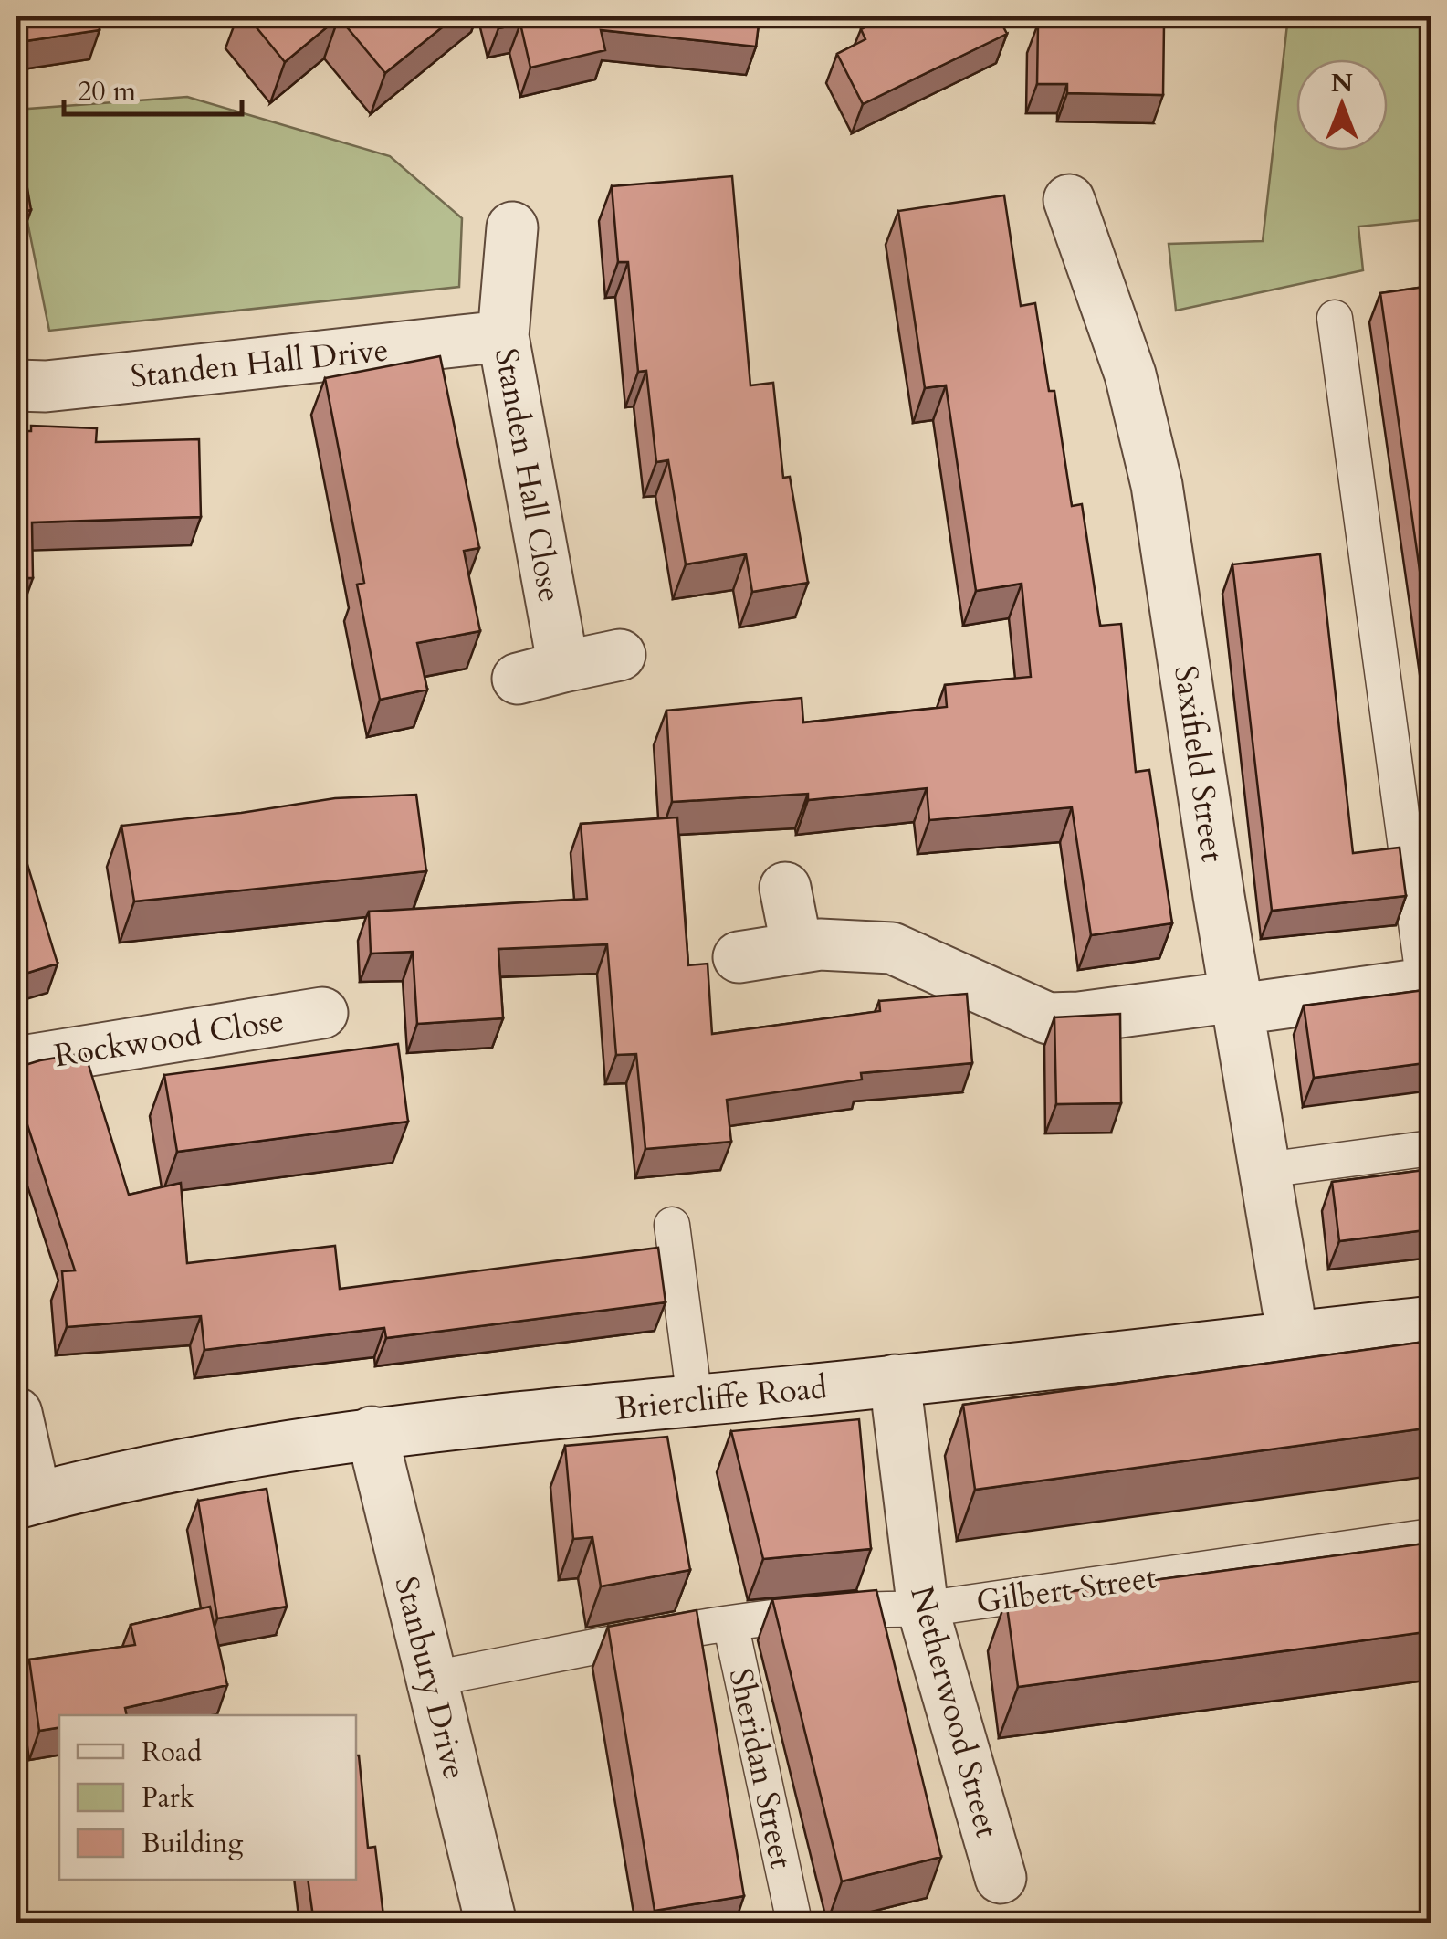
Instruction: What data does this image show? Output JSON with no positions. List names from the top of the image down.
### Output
{
  "streets": {
    "street": [
      "Standen Hall Drive",
      "Standen Hall Close",
      "Saxifield Street",
      "Rockwood Close",
      "Briercliffe Road",
      "Stanbury Drive",
      "Netherwood Street"
    ],
    "lane": ["Gilbert Street", "Sheridan Street"]
  },
  "crossings": [
    ["Standen Hall Drive", "Standen Hall Close"],
    ["Saxifield Street", "Briercliffe Road"],
    ["Briercliffe Road", "Stanbury Drive"],
    ["Briercliffe Road", "Netherwood Street"],
    ["Gilbert Street", "Stanbury Drive"],
    ["Gilbert Street", "Netherwood Street"],
    ["Gilbert Street", "Sheridan Street"]
  ],
  "legend": ["Road", "Park", "Building"],
  "scale_bar": "20 m",
  "north": "top"
}
